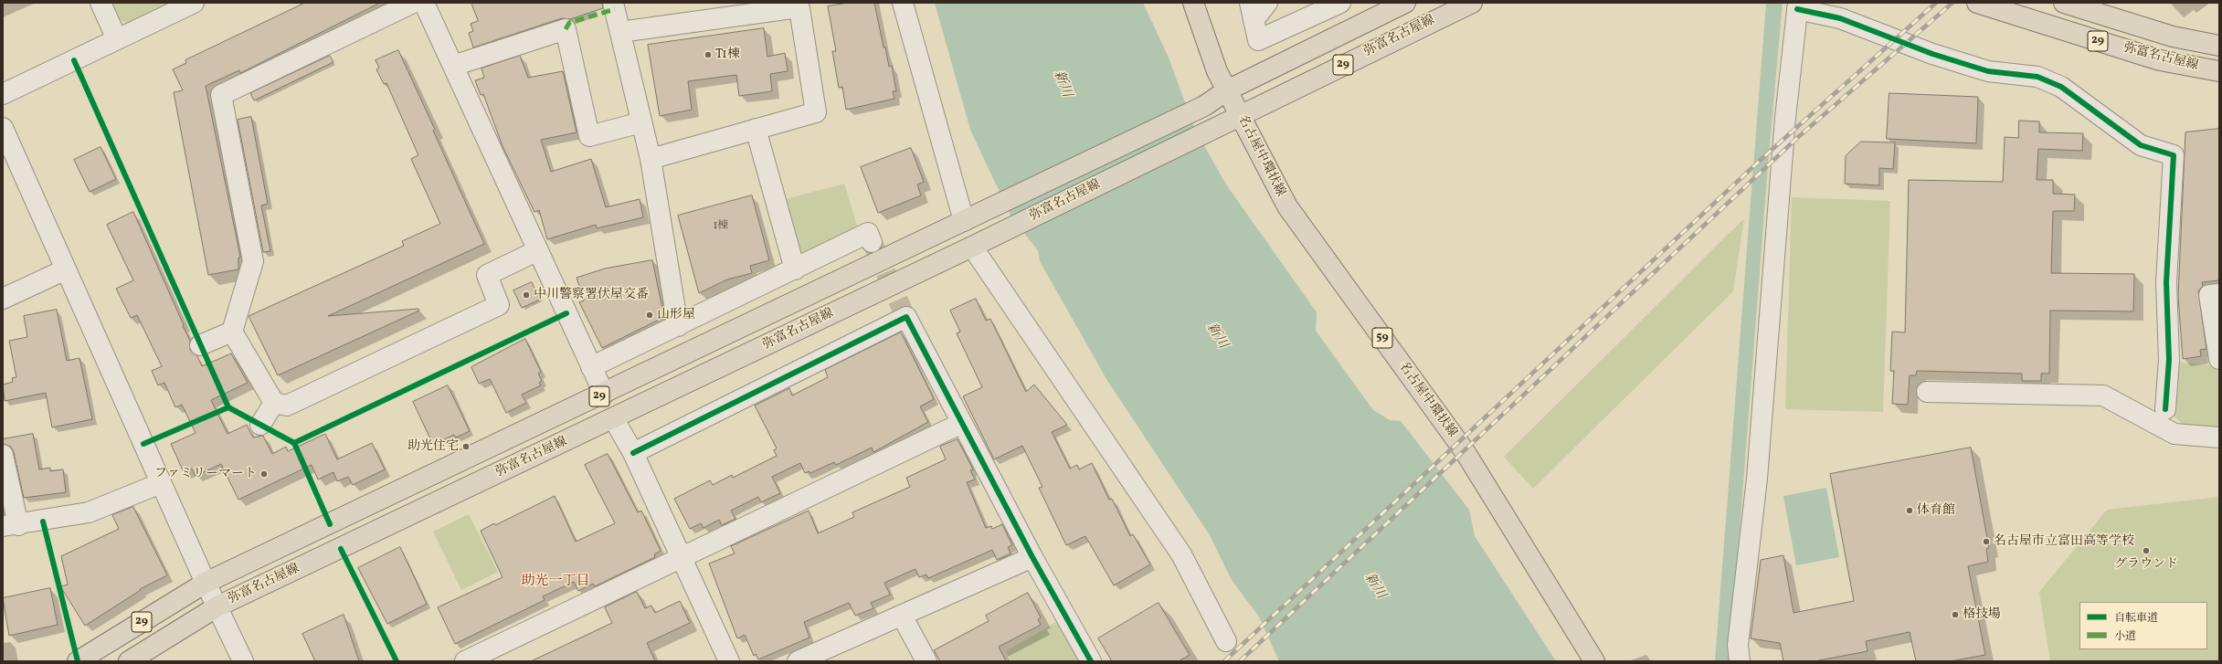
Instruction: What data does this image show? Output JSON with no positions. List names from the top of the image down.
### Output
{
  "streets": {
    "main road": [
      "弥富名古屋線",
      "29",
      "名古屋中環状線",
      "59"
    ]
  },
  "crossings": [
    ["弥富名古屋線", "名古屋中環状線"]
  ],
  "districts": ["助光一丁目"],
  "water": ["新川"],
  "places": [
    "T1棟",
    "中川警察署伏屋交番",
    "山形屋",
    "助光住宅",
    "ファミリーマート",
    "体育館",
    "名古屋市立富田高等学校",
    "グラウンド",
    "格技場"
  ],
  "house_numbers": ["1棟"],
  "legend": ["自転車道", "小道"]
}
